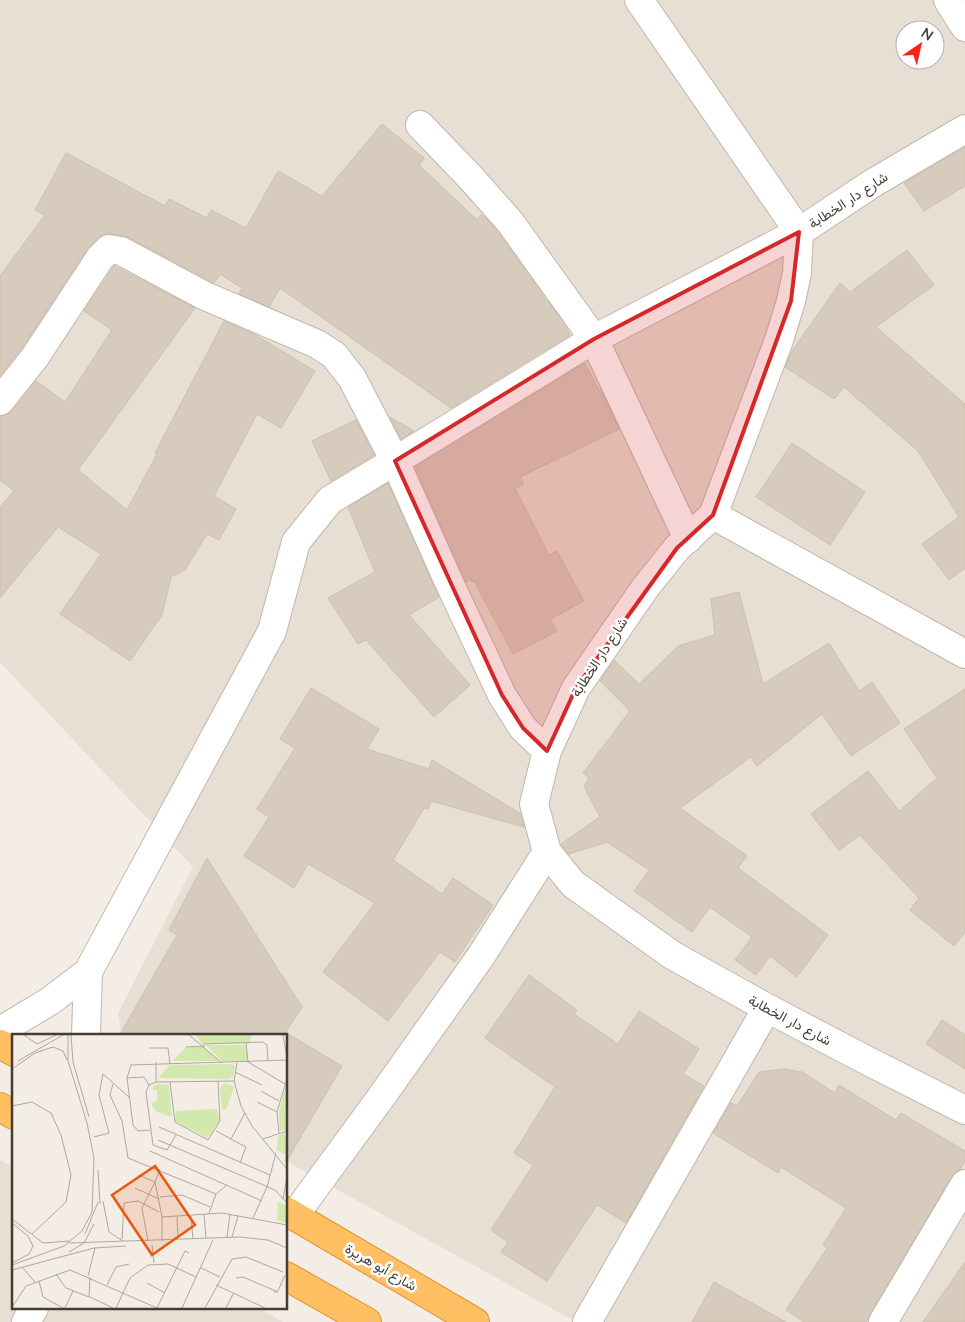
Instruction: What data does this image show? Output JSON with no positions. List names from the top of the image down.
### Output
{
  "streets": {
    "highway": ["شارع أبو هريرة"],
    "street": ["شارع دار الخطابة"]
  },
  "north": "top right"
}
